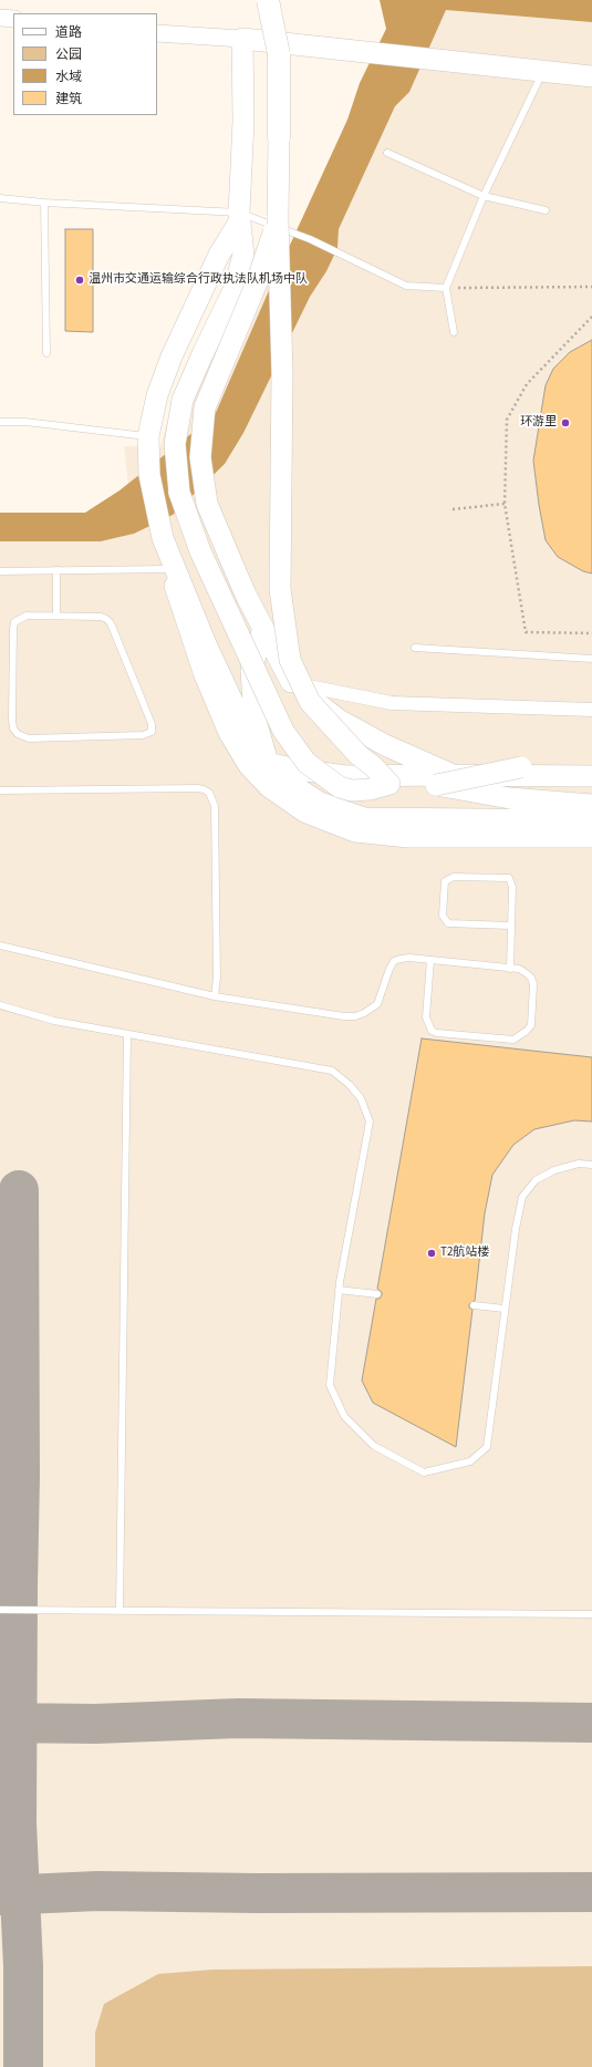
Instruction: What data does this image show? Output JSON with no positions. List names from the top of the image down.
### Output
{
  "places": ["温州市交通运输综合行政执法队机场中队", "环游里", "T2航站楼"],
  "legend": [
    "道路",
    "公园",
    "水域",
    "建筑"
  ]
}
